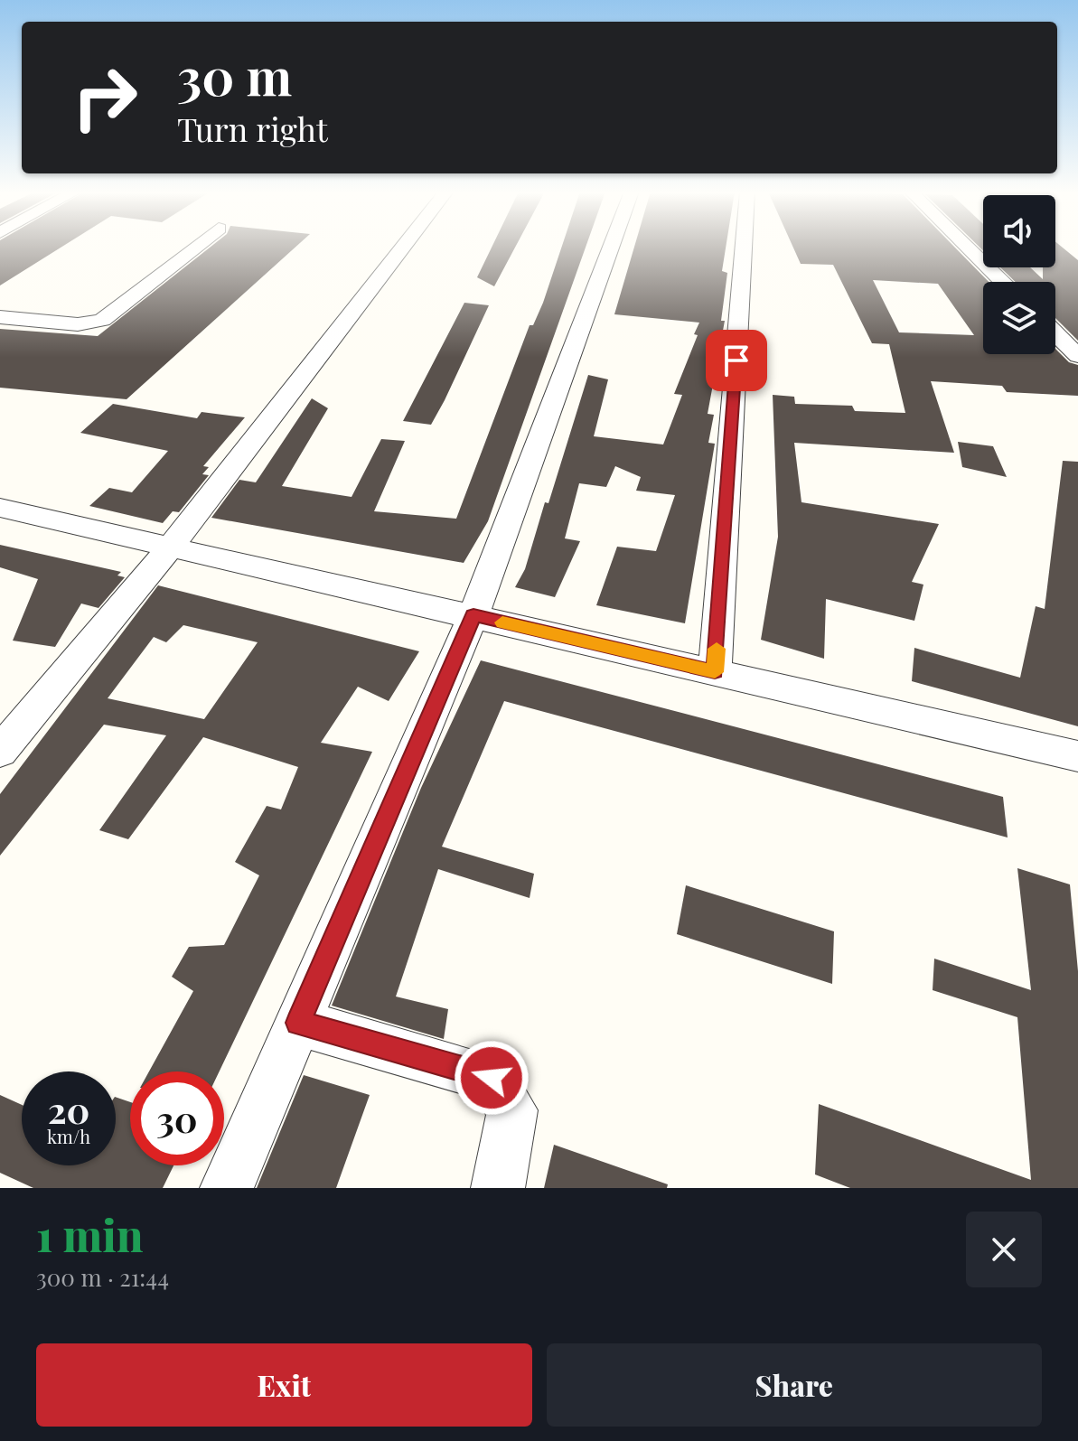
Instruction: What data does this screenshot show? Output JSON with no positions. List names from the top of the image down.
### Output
{
  "page": {
    "turn": ["30 m", "Turn right"],
    "speed": "20 km/h",
    "limit": "30",
    "heading": ["1 min", "300 m · 21:44"],
    "buttons": ["Exit", "Share"]
  }
}
